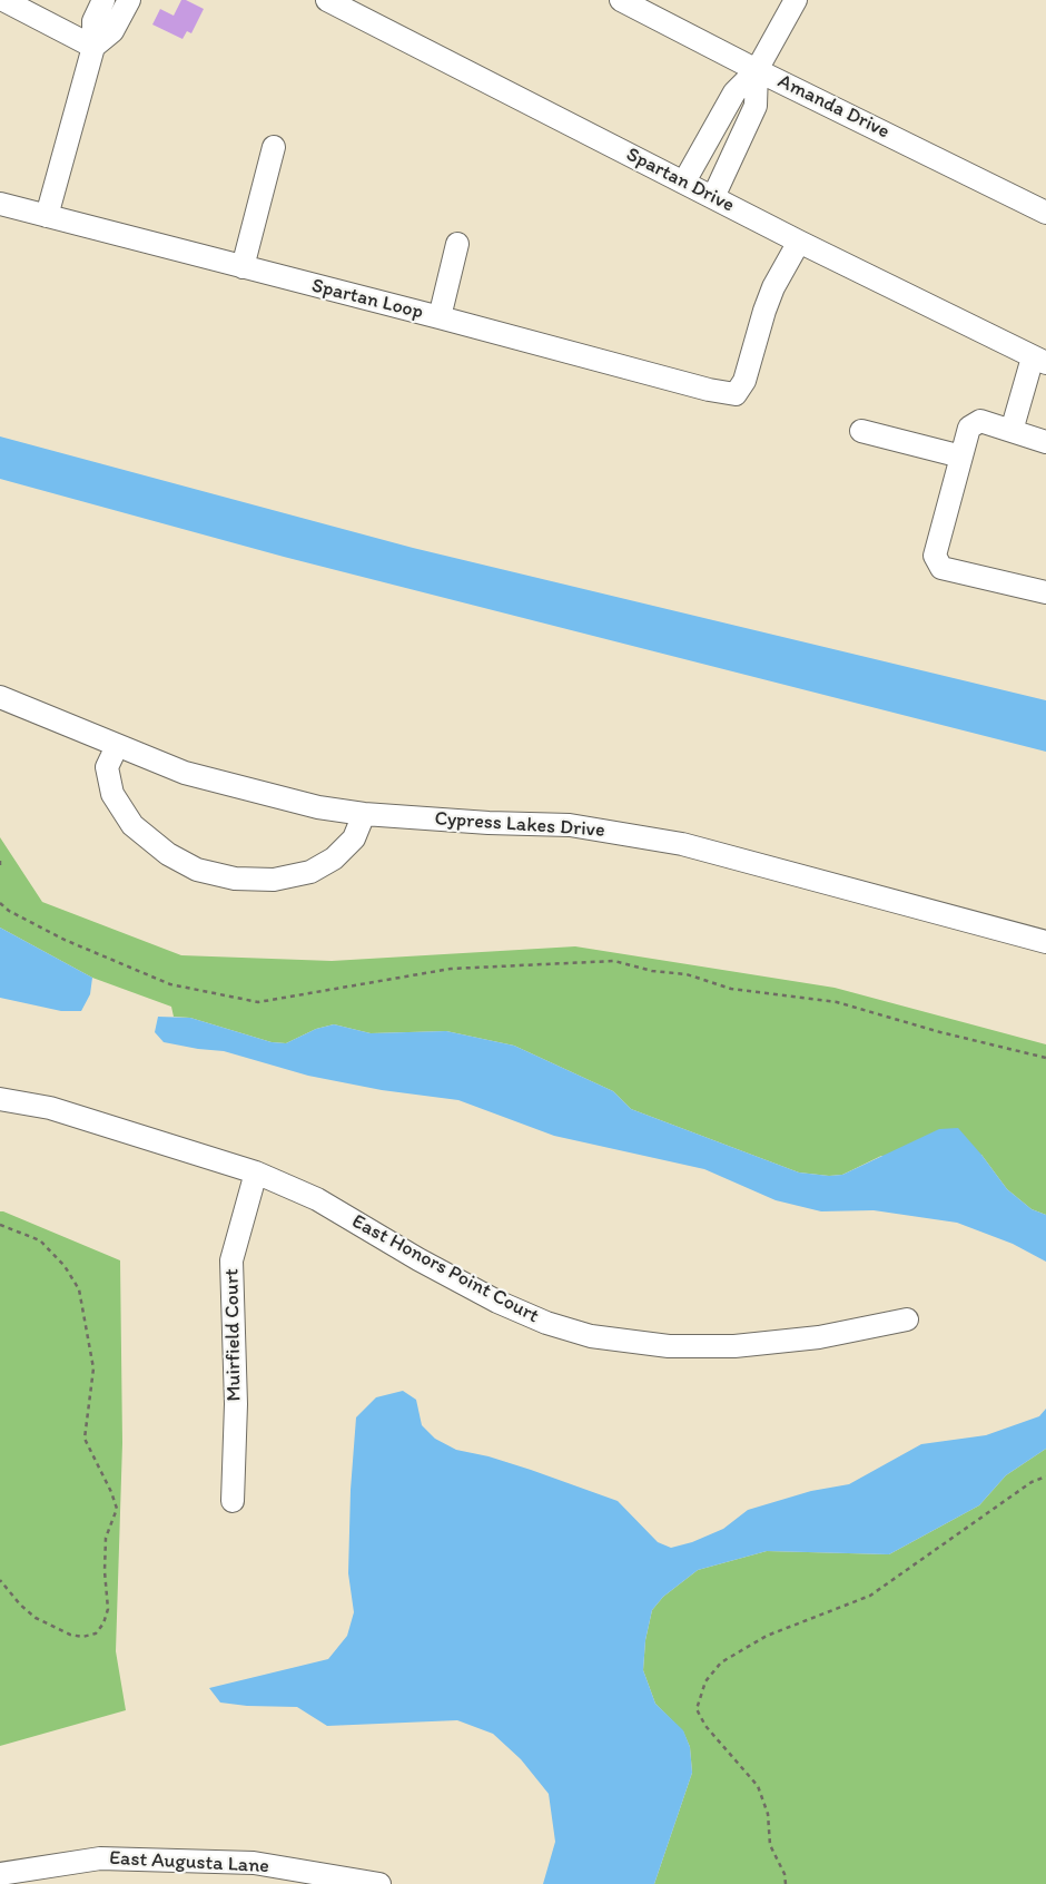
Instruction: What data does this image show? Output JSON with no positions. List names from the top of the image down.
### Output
{
  "streets": {
    "street": [
      "Amanda Drive",
      "Spartan Drive",
      "Spartan Loop",
      "Cypress Lakes Drive",
      "East Honors Point Court",
      "Muirfield Court",
      "East Augusta Lane"
    ]
  },
  "crossings": [
    ["Spartan Drive", "Spartan Loop"],
    ["East Honors Point Court", "Muirfield Court"]
  ]
}
